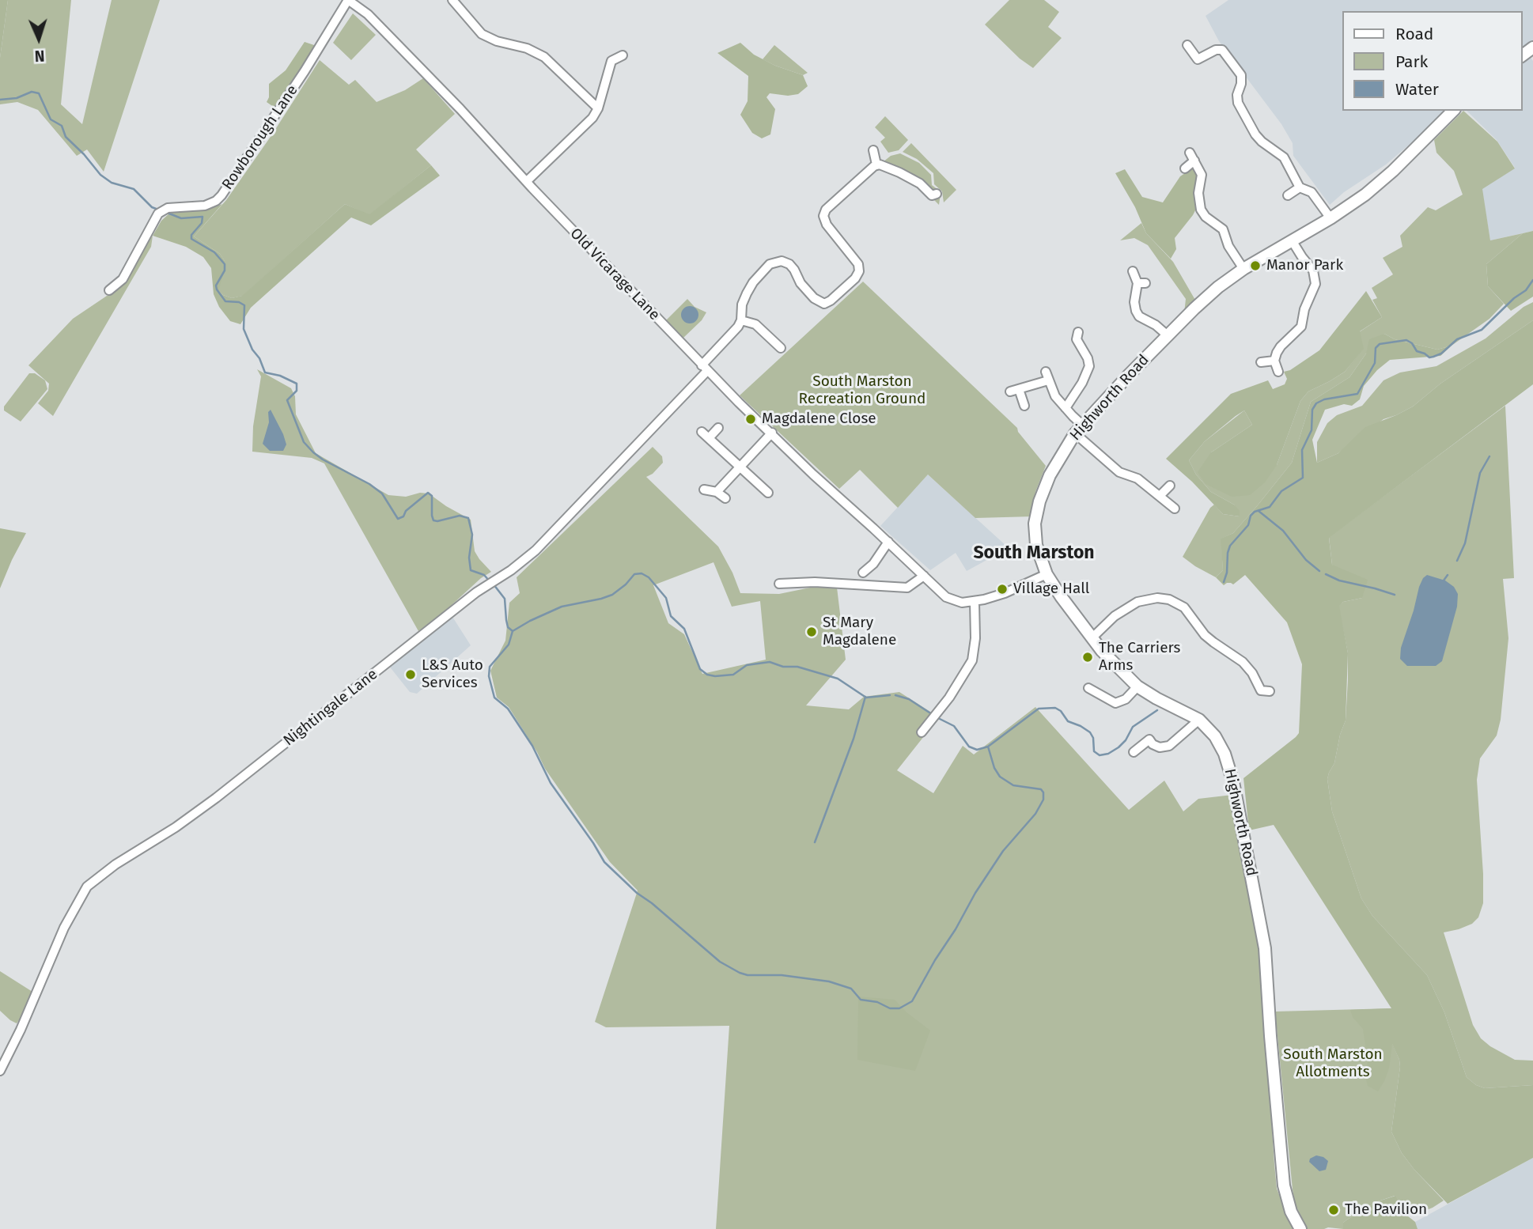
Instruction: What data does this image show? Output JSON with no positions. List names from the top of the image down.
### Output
{
  "streets": {
    "street": [
      "Rowborough Lane",
      "Old Vicarage Lane",
      "Highworth Road",
      "Nightingale Lane"
    ]
  },
  "crossings": [
    ["Rowborough Lane", "Old Vicarage Lane"],
    ["Old Vicarage Lane", "Highworth Road"],
    ["Old Vicarage Lane", "Nightingale Lane"]
  ],
  "districts": ["South Marston"],
  "parks": ["South Marston Recreation Ground", "South Marston Allotments"],
  "places": [
    "Manor Park",
    "Magdalene Close",
    "Village Hall",
    "St Mary Magdalene",
    "The Carriers Arms",
    "L&S Auto Services",
    "The Pavilion"
  ],
  "legend": ["Road", "Park", "Water"],
  "north": "bottom"
}
